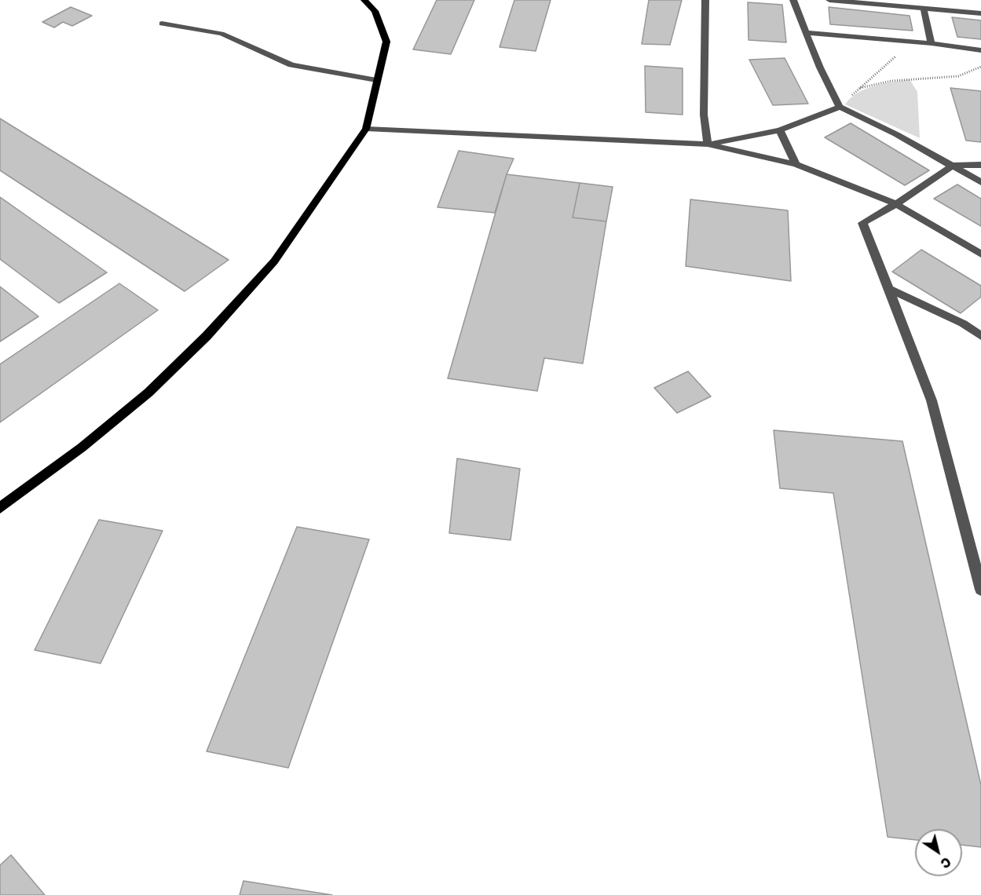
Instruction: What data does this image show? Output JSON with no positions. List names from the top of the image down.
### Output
{
  "north": "bottom right"
}
